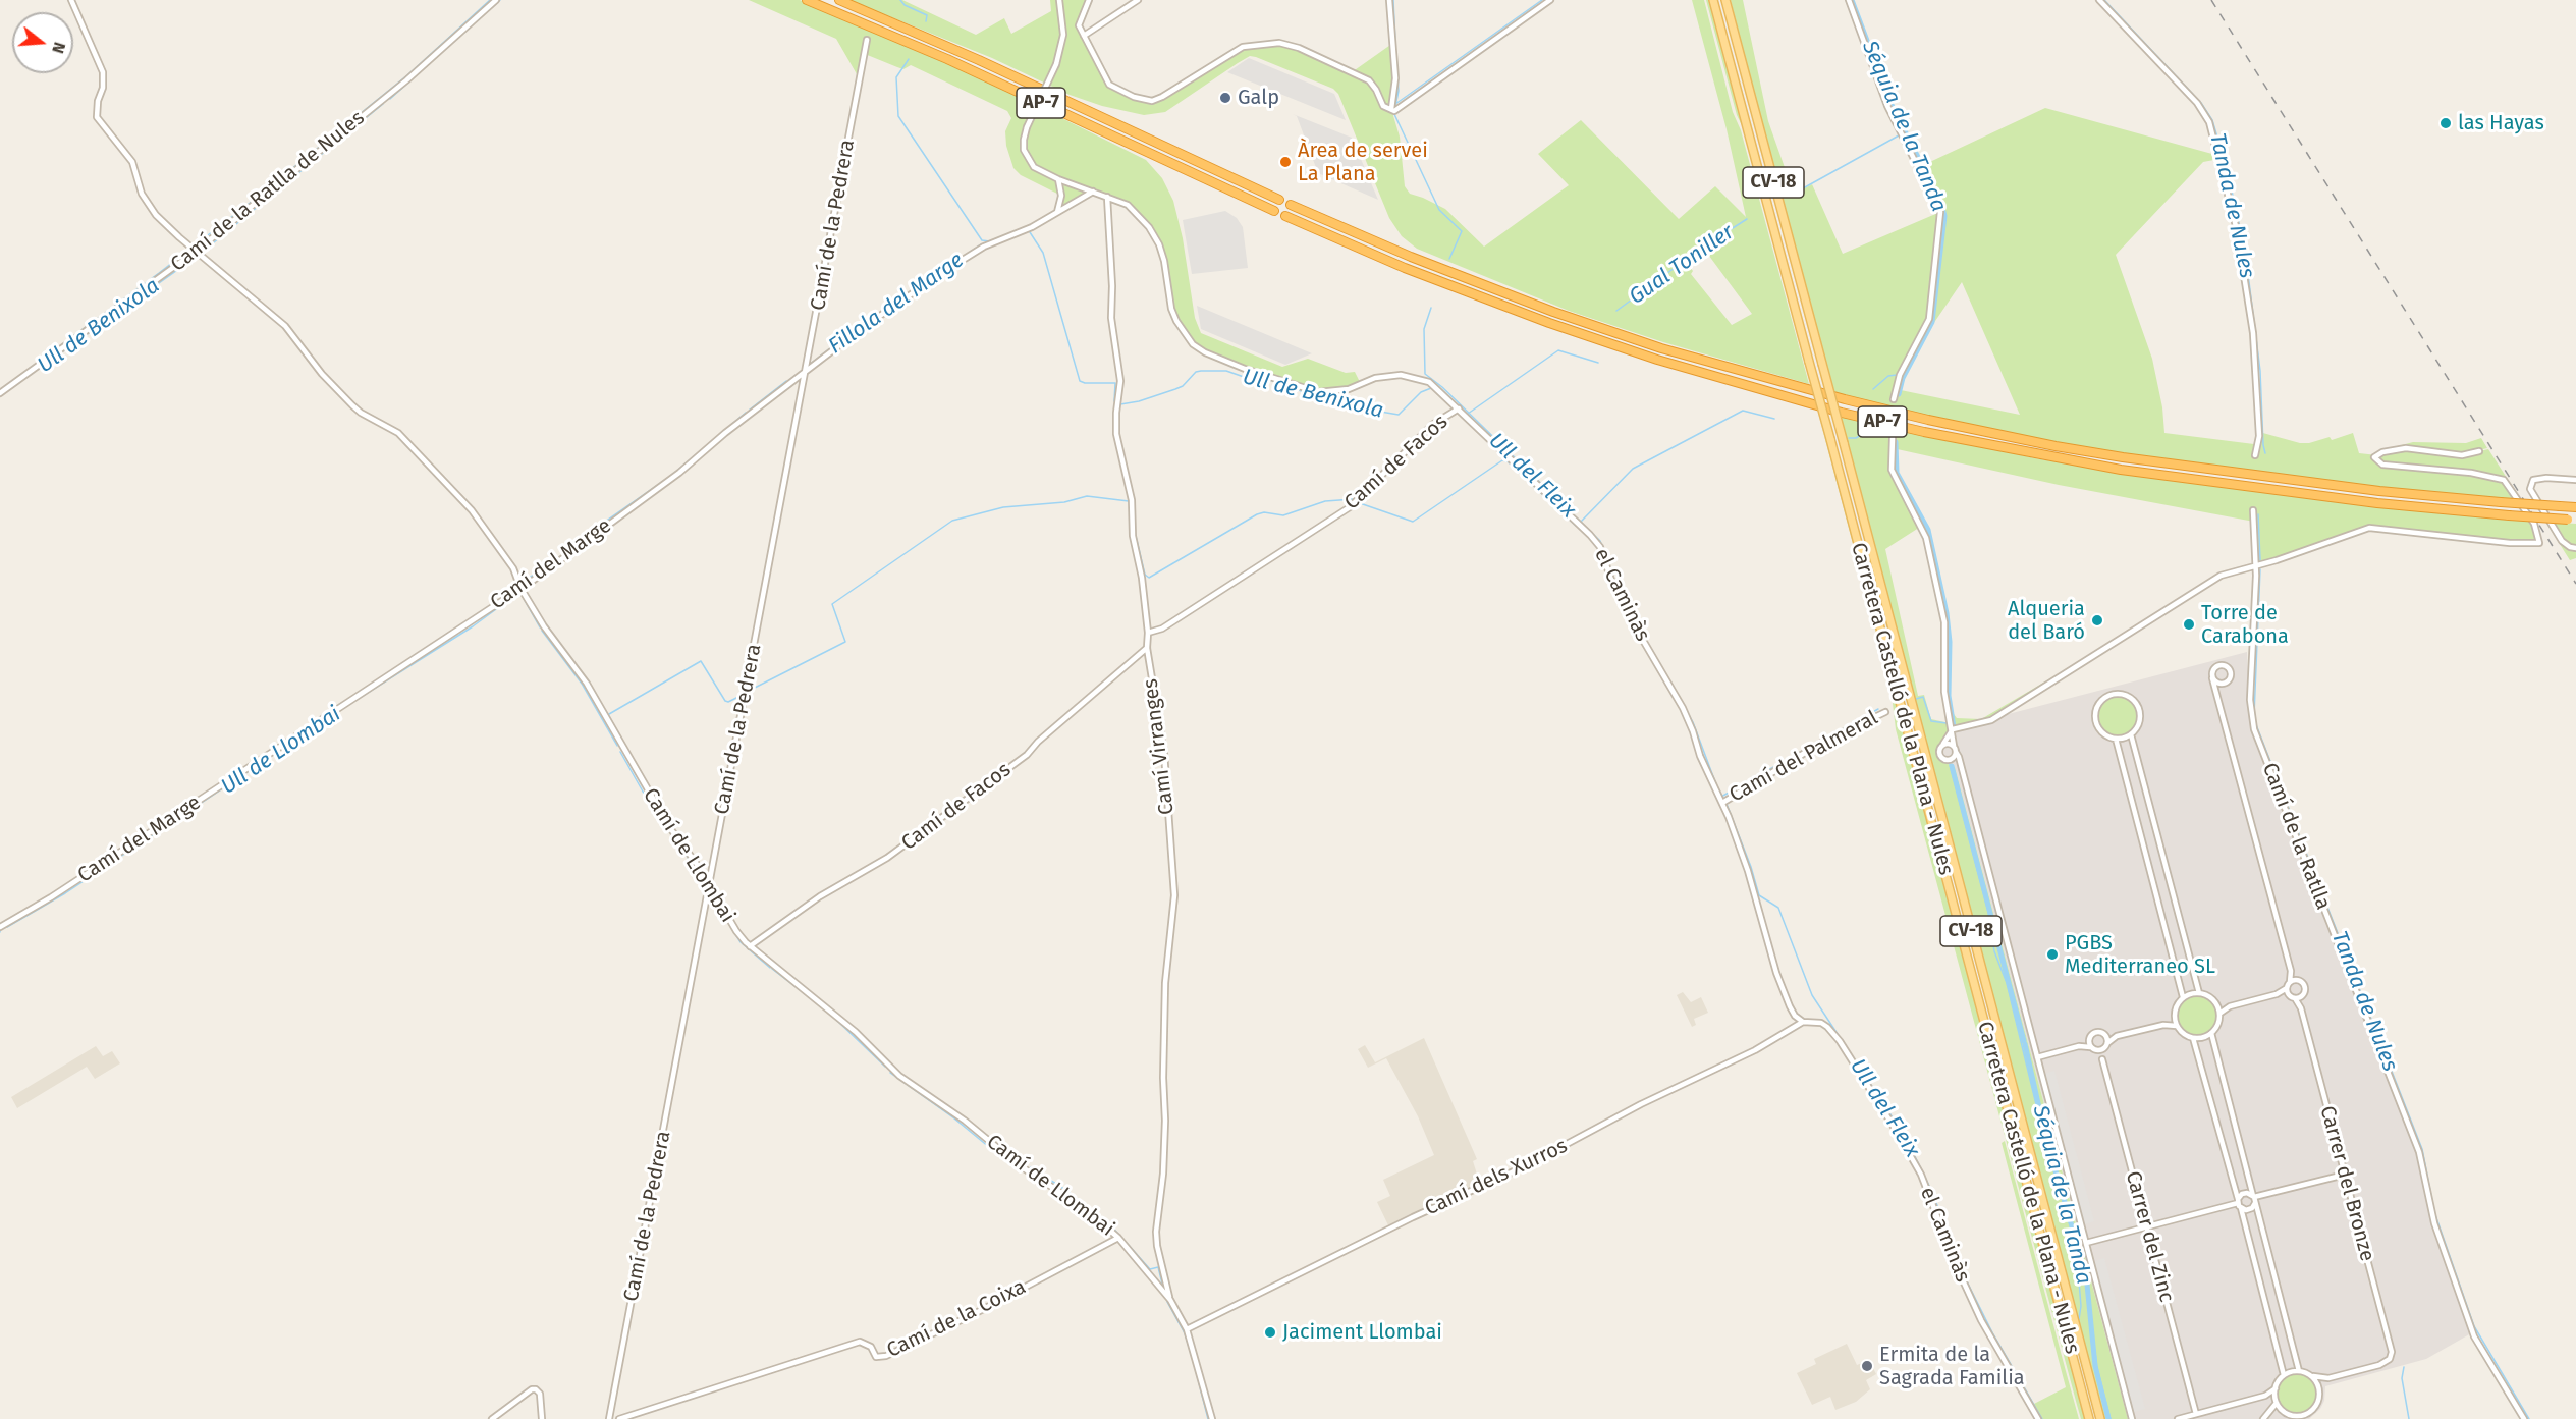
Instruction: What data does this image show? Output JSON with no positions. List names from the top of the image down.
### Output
{
  "streets": {
    "highway": ["AP-7"],
    "main road": ["CV-18", "Carretera Castelló de la Plana - Nules"],
    "street": [
      "Camí de la Ratlla de Nules",
      "Camí de la Pedrera",
      "Camí de Facos",
      "Camí del Marge",
      "el Caminàs",
      "Camí Virranges",
      "Camí del Palmeral",
      "Camí de la Ratlla",
      "Camí de Llombai",
      "Camí dels Xurros",
      "Carrer del Bronze",
      "Carrer del Zinc",
      "Camí de la Coixa"
    ]
  },
  "crossings": [
    ["Camí de la Ratlla de Nules", "Camí de Llombai"],
    ["Camí de la Pedrera", "Camí del Marge"],
    ["Camí de la Pedrera", "Camí de Llombai"],
    ["Camí de Facos", "el Caminàs"],
    ["Camí de Facos", "Camí Virranges"],
    ["Camí de Facos", "Camí de Llombai"],
    ["Camí del Marge", "el Caminàs"],
    ["Camí del Marge", "Camí de Llombai"],
    ["el Caminàs", "Camí Virranges"],
    ["el Caminàs", "Camí del Palmeral"],
    ["el Caminàs", "Camí dels Xurros"],
    ["Camí Virranges", "Camí de Llombai"],
    ["Camí de Llombai", "Camí dels Xurros"],
    ["Camí de Llombai", "Camí de la Coixa"]
  ],
  "water": [
    "Séquia de la Tanda",
    "Tanda de Nules",
    "Gual Toniller",
    "Fillola del Marge",
    "Ull de Benixola",
    "Ull del Fleix",
    "Ull de Llombai"
  ],
  "places": [
    "Galp",
    "las Hayas",
    "Àrea de servei La Plana",
    "Alqueria del Baró",
    "Torre de Carabona",
    "PGBS Mediterraneo SL",
    "Jaciment Llombai",
    "Ermita de la Sagrada Familia"
  ],
  "north": "right"
}
